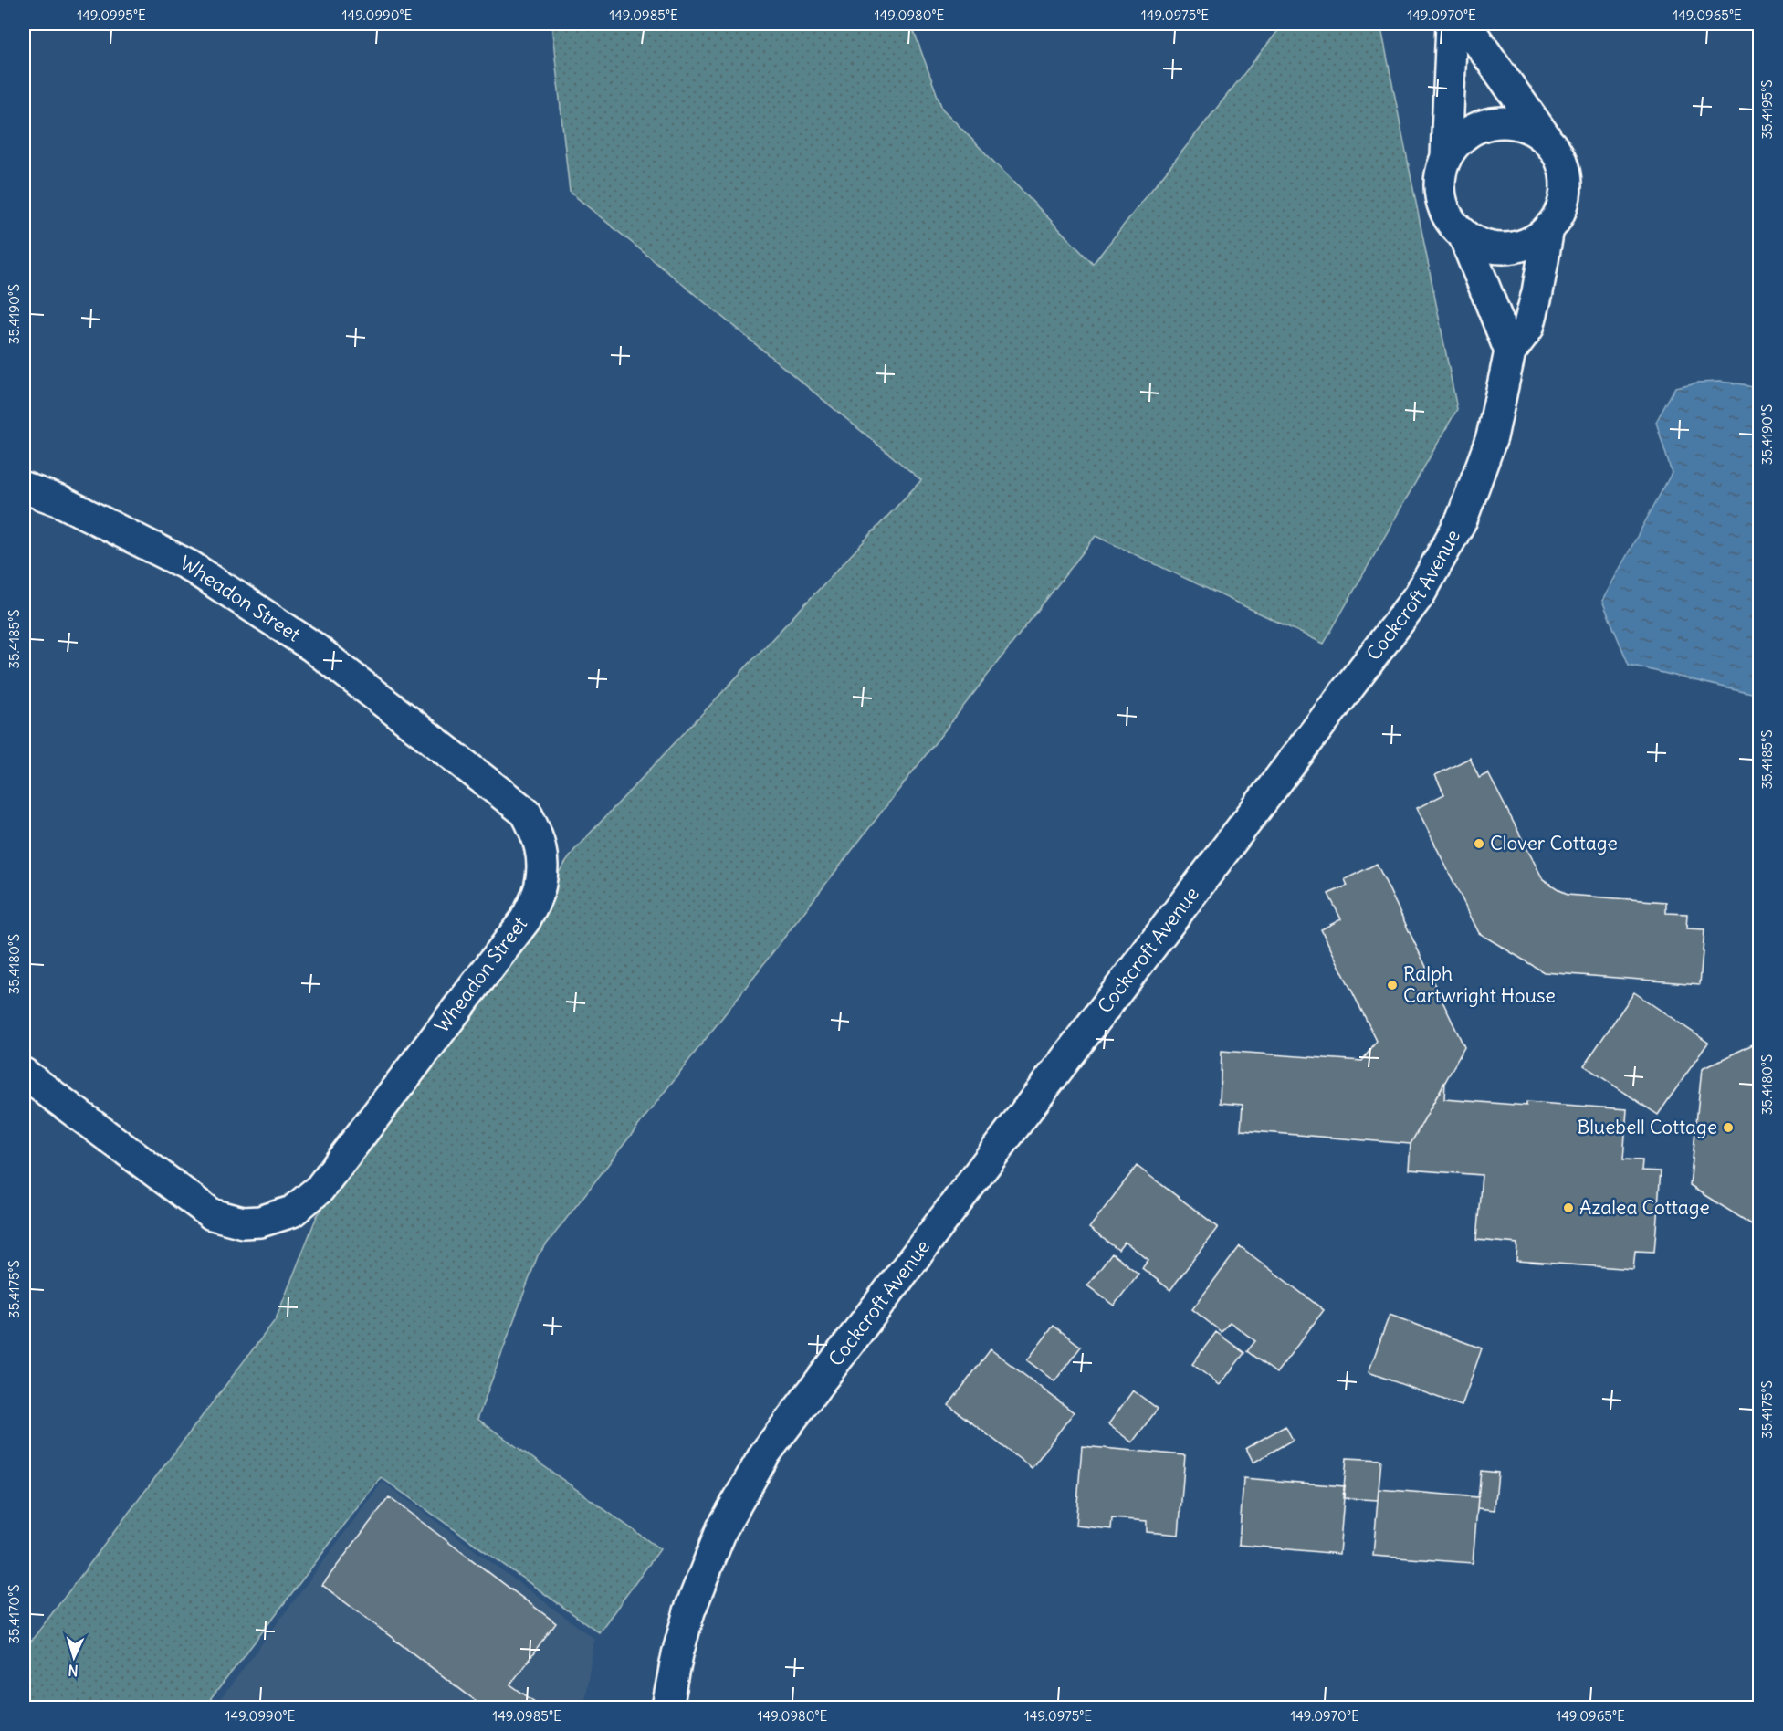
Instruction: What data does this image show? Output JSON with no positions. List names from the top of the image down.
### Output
{
  "streets": {
    "street": ["Cockcroft Avenue", "Wheadon Street"]
  },
  "places": [
    "Clover Cottage",
    "Ralph Cartwright House",
    "Bluebell Cottage",
    "Azalea Cottage"
  ],
  "north": "bottom",
  "coordinates": [
    "149.0995°E",
    "149.0990°E",
    "149.0985°E",
    "149.0980°E",
    "149.0975°E",
    "149.0970°E",
    "149.0965°E",
    "35.4195°S",
    "35.4190°S",
    "35.4185°S",
    "35.4180°S",
    "35.4175°S",
    "35.4170°S"
  ]
}
